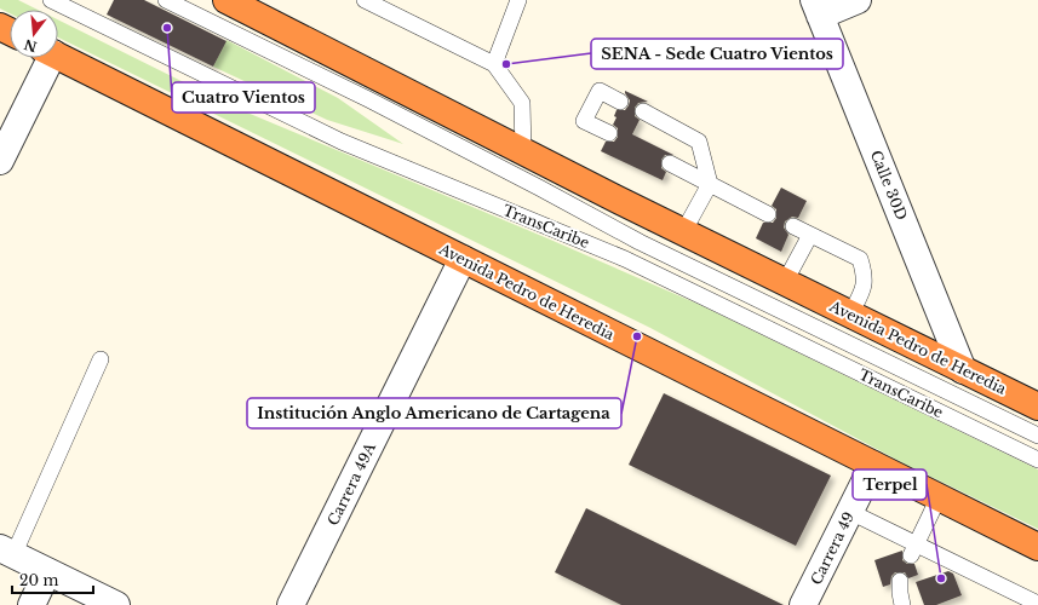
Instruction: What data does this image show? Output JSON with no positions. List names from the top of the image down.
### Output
{
  "streets": {
    "highway": ["Avenida Pedro de Heredia"],
    "street": ["Calle 30D", "Carrera 49A", "Carrera 49"],
    "lane": ["TransCaribe"]
  },
  "crossings": [
    ["Calle 30D", "Avenida Pedro de Heredia"],
    ["Avenida Pedro de Heredia", "Carrera 49A"],
    ["Avenida Pedro de Heredia", "Carrera 49"]
  ],
  "places": [
    "Cuatro Vientos",
    "SENA - Sede Cuatro Vientos",
    "Institución Anglo Americano de Cartagena",
    "Terpel"
  ],
  "scale_bar": "20 m",
  "north": "bottom"
}
